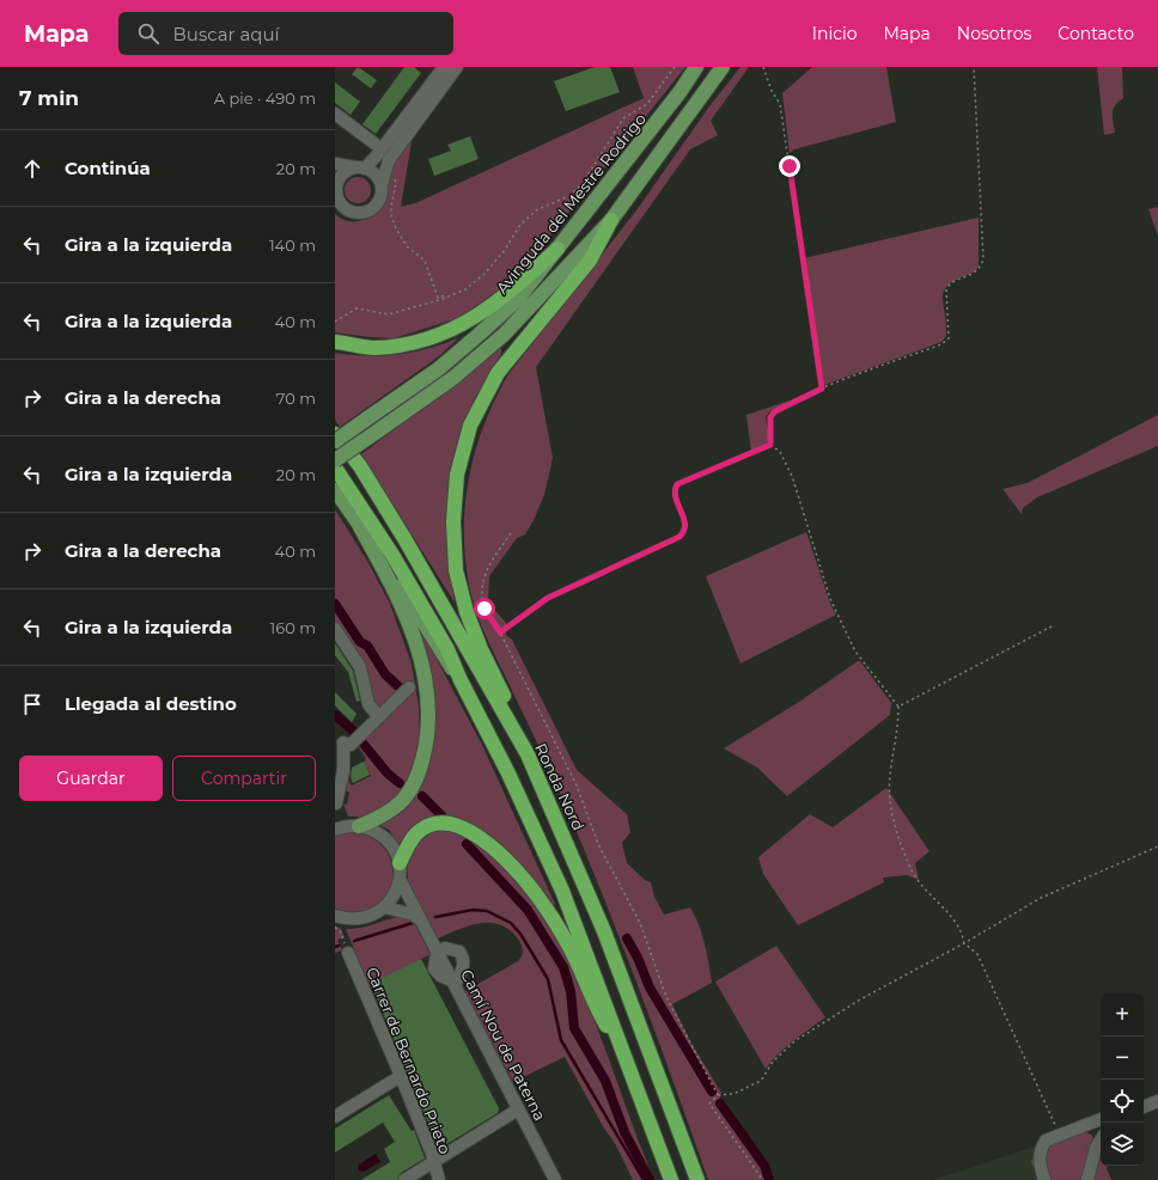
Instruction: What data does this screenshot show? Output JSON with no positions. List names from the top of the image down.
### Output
{
  "streets": {
    "highway": ["Ronda Nord"],
    "main road": ["Avinguda del Mestre Rodrigo"],
    "street": ["Camí Nou de Paterna", "Carrer de Bernardo Prieto"]
  },
  "page": {
    "header": "Mapa",
    "search": "Buscar aquí",
    "nav": [
      "Inicio",
      "Mapa",
      "Nosotros",
      "Contacto"
    ],
    "heading": ["7 min", "A pie · 490 m"],
    "list": [
      ["Continúa", "20 m"],
      ["Gira a la izquierda", "140 m"],
      ["Gira a la izquierda", "40 m"],
      ["Gira a la derecha", "70 m"],
      ["Gira a la izquierda", "20 m"],
      ["Gira a la derecha", "40 m"],
      ["Gira a la izquierda", "160 m"],
      "Llegada al destino"
    ],
    "buttons": ["Guardar", "Compartir"],
    "map_buttons": ["+", "−"]
  }
}
